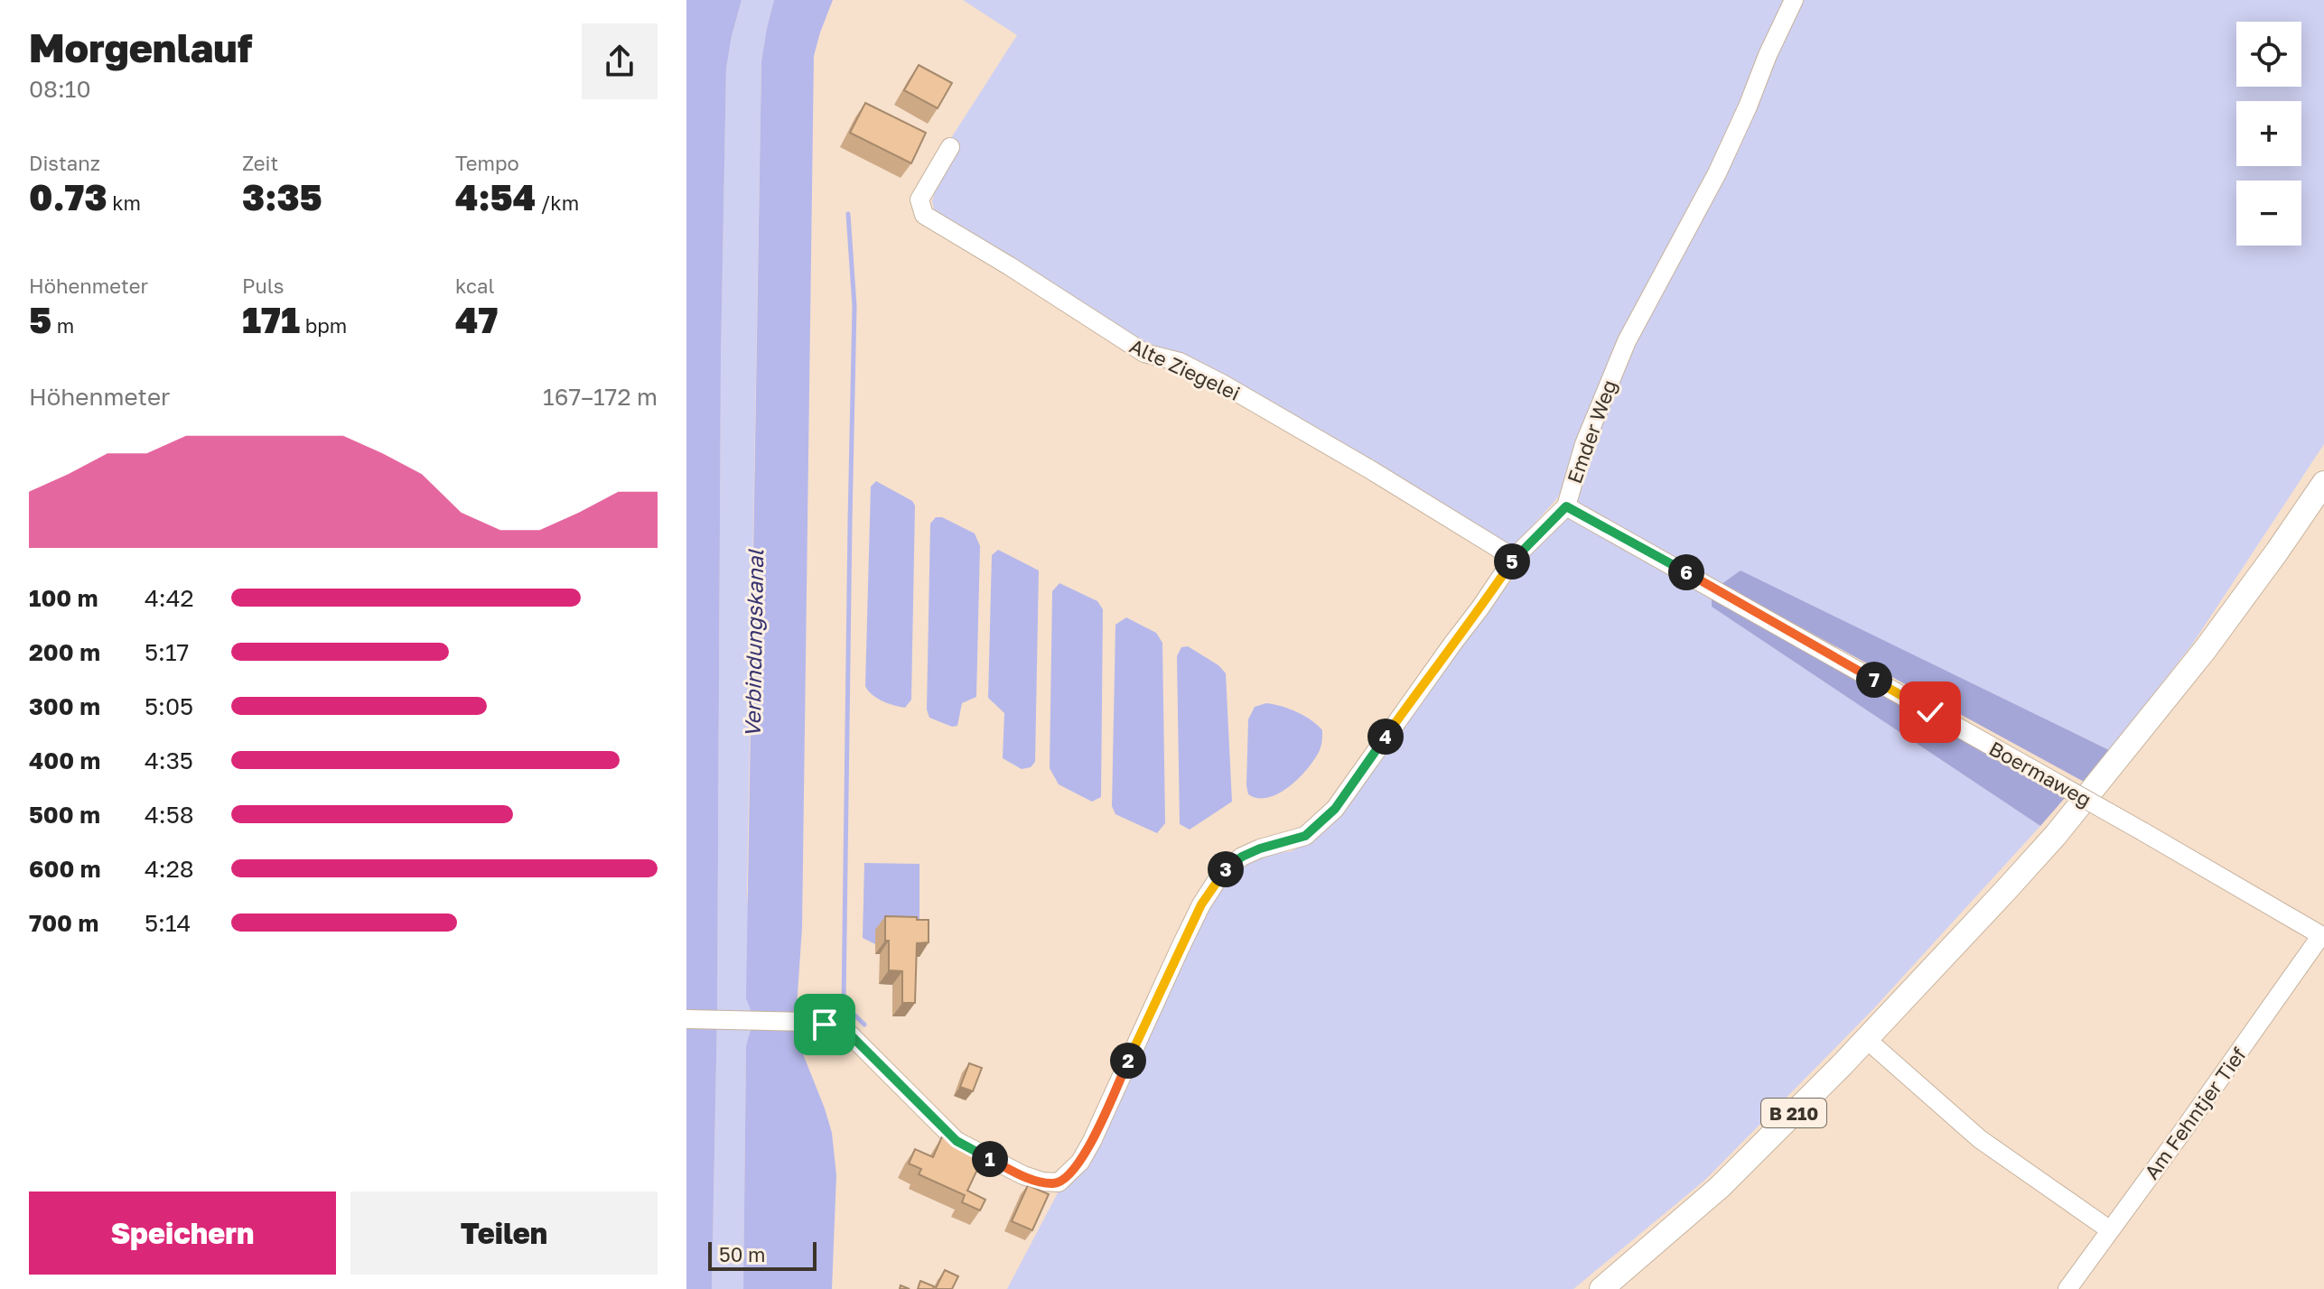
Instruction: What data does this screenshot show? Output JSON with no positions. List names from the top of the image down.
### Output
{
  "streets": {
    "main road": ["B 210"],
    "street": [
      "Alte Ziegelei",
      "Emder Weg",
      "Boermaweg",
      "Am Fehntjer Tief"
    ]
  },
  "crossings": [
    ["Alte Ziegelei", "Emder Weg"],
    ["Emder Weg", "Boermaweg"],
    ["Boermaweg", "Am Fehntjer Tief"]
  ],
  "water": ["Verbindungskanal"],
  "scale_bar": "50 m",
  "page": {
    "heading": ["Morgenlauf", "08:10"],
    "map_buttons": ["+", "−"],
    "stats": [
      ["Distanz", "0.73 km"],
      ["Zeit", "3:35"],
      ["Tempo", "4:54 /km"],
      ["Höhenmeter", "5 m"],
      ["Puls", "171 bpm"],
      ["kcal", "47"]
    ],
    "chart": ["Höhenmeter", "167–172 m"],
    "pins": [
      "5",
      "6",
      "7",
      "4",
      "3",
      "2",
      "1"
    ],
    "list": [
      {
        "name": "100 m",
        "note": "4:42"
      },
      {
        "name": "200 m",
        "note": "5:17"
      },
      {
        "name": "300 m",
        "note": "5:05"
      },
      {
        "name": "400 m",
        "note": "4:35"
      },
      {
        "name": "500 m",
        "note": "4:58"
      },
      {
        "name": "600 m",
        "note": "4:28"
      },
      {
        "name": "700 m",
        "note": "5:14"
      }
    ],
    "buttons": ["Speichern", "Teilen"],
    "scale": "50 m"
  }
}
